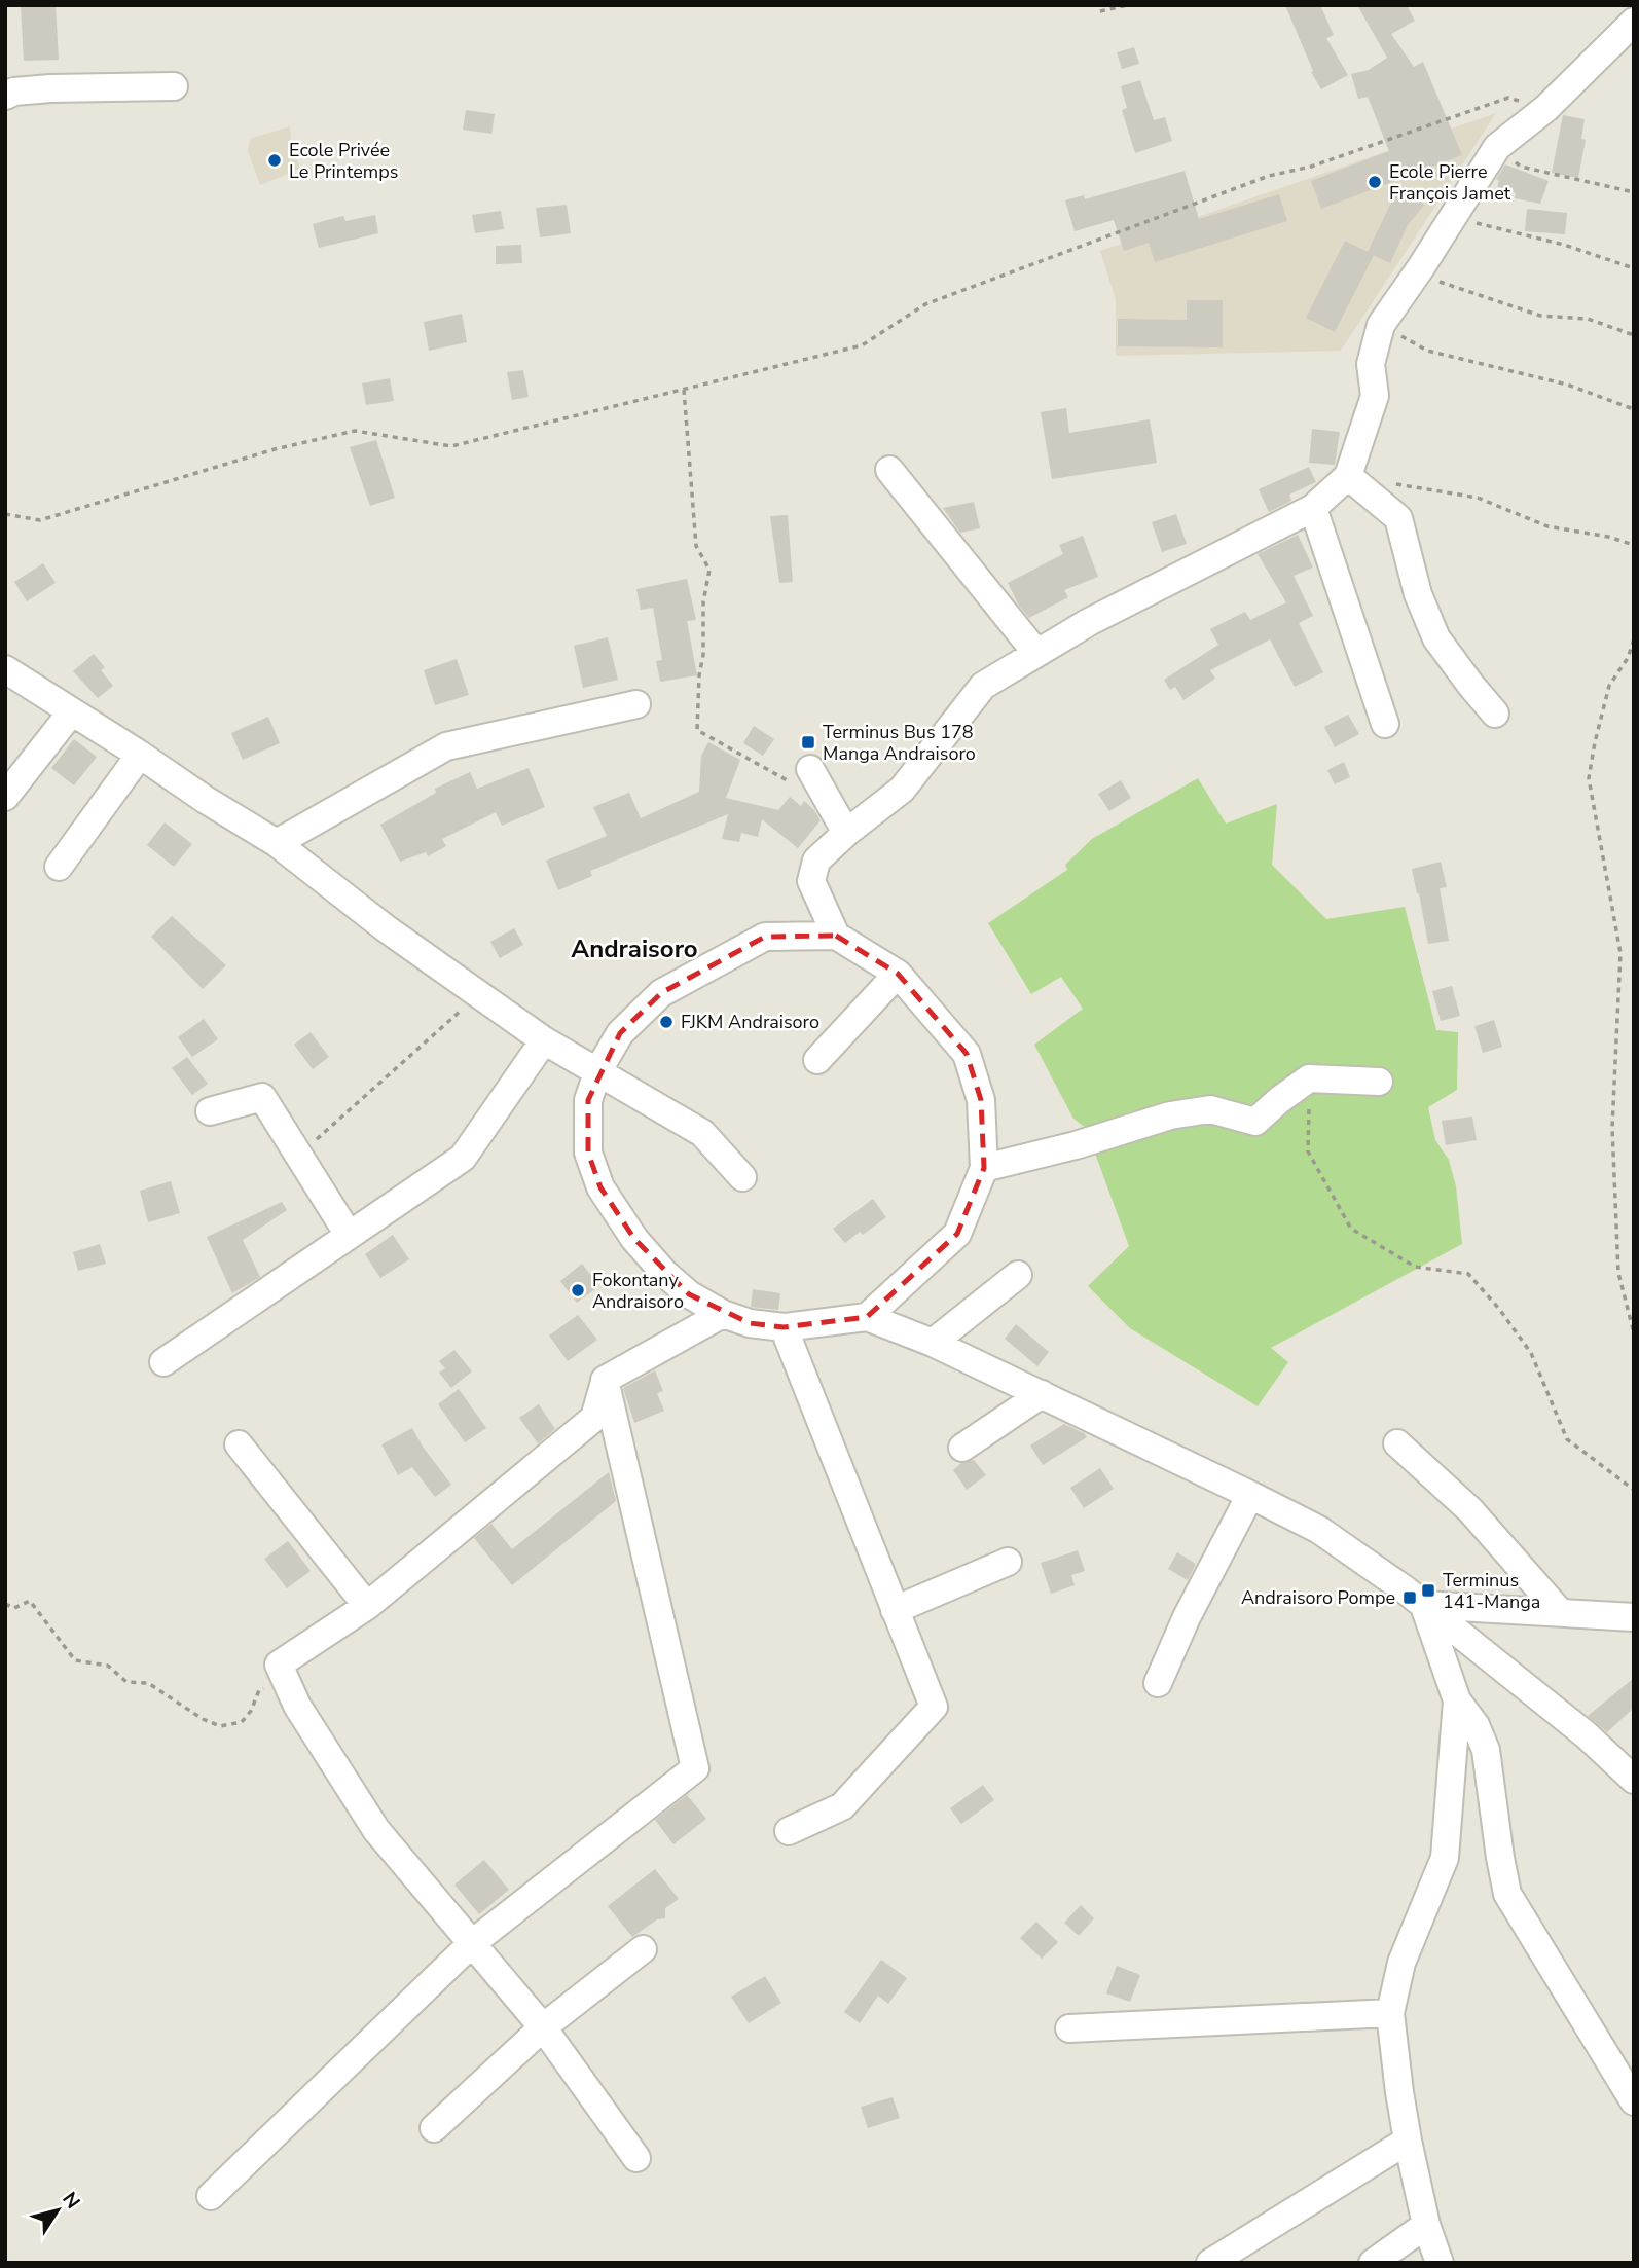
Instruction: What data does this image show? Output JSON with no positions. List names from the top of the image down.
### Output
{
  "districts": ["Andraisoro"],
  "places": {
    "other": [
      "Ecole Privée Le Printemps",
      "Ecole Pierre François Jamet",
      "FJKM Andraisoro",
      "Fokontany Andraisoro"
    ],
    "transit": ["Terminus Bus 178 Manga Andraisoro", "Terminus 141-Manga", "Andraisoro Pompe"]
  },
  "north": "top right"
}
